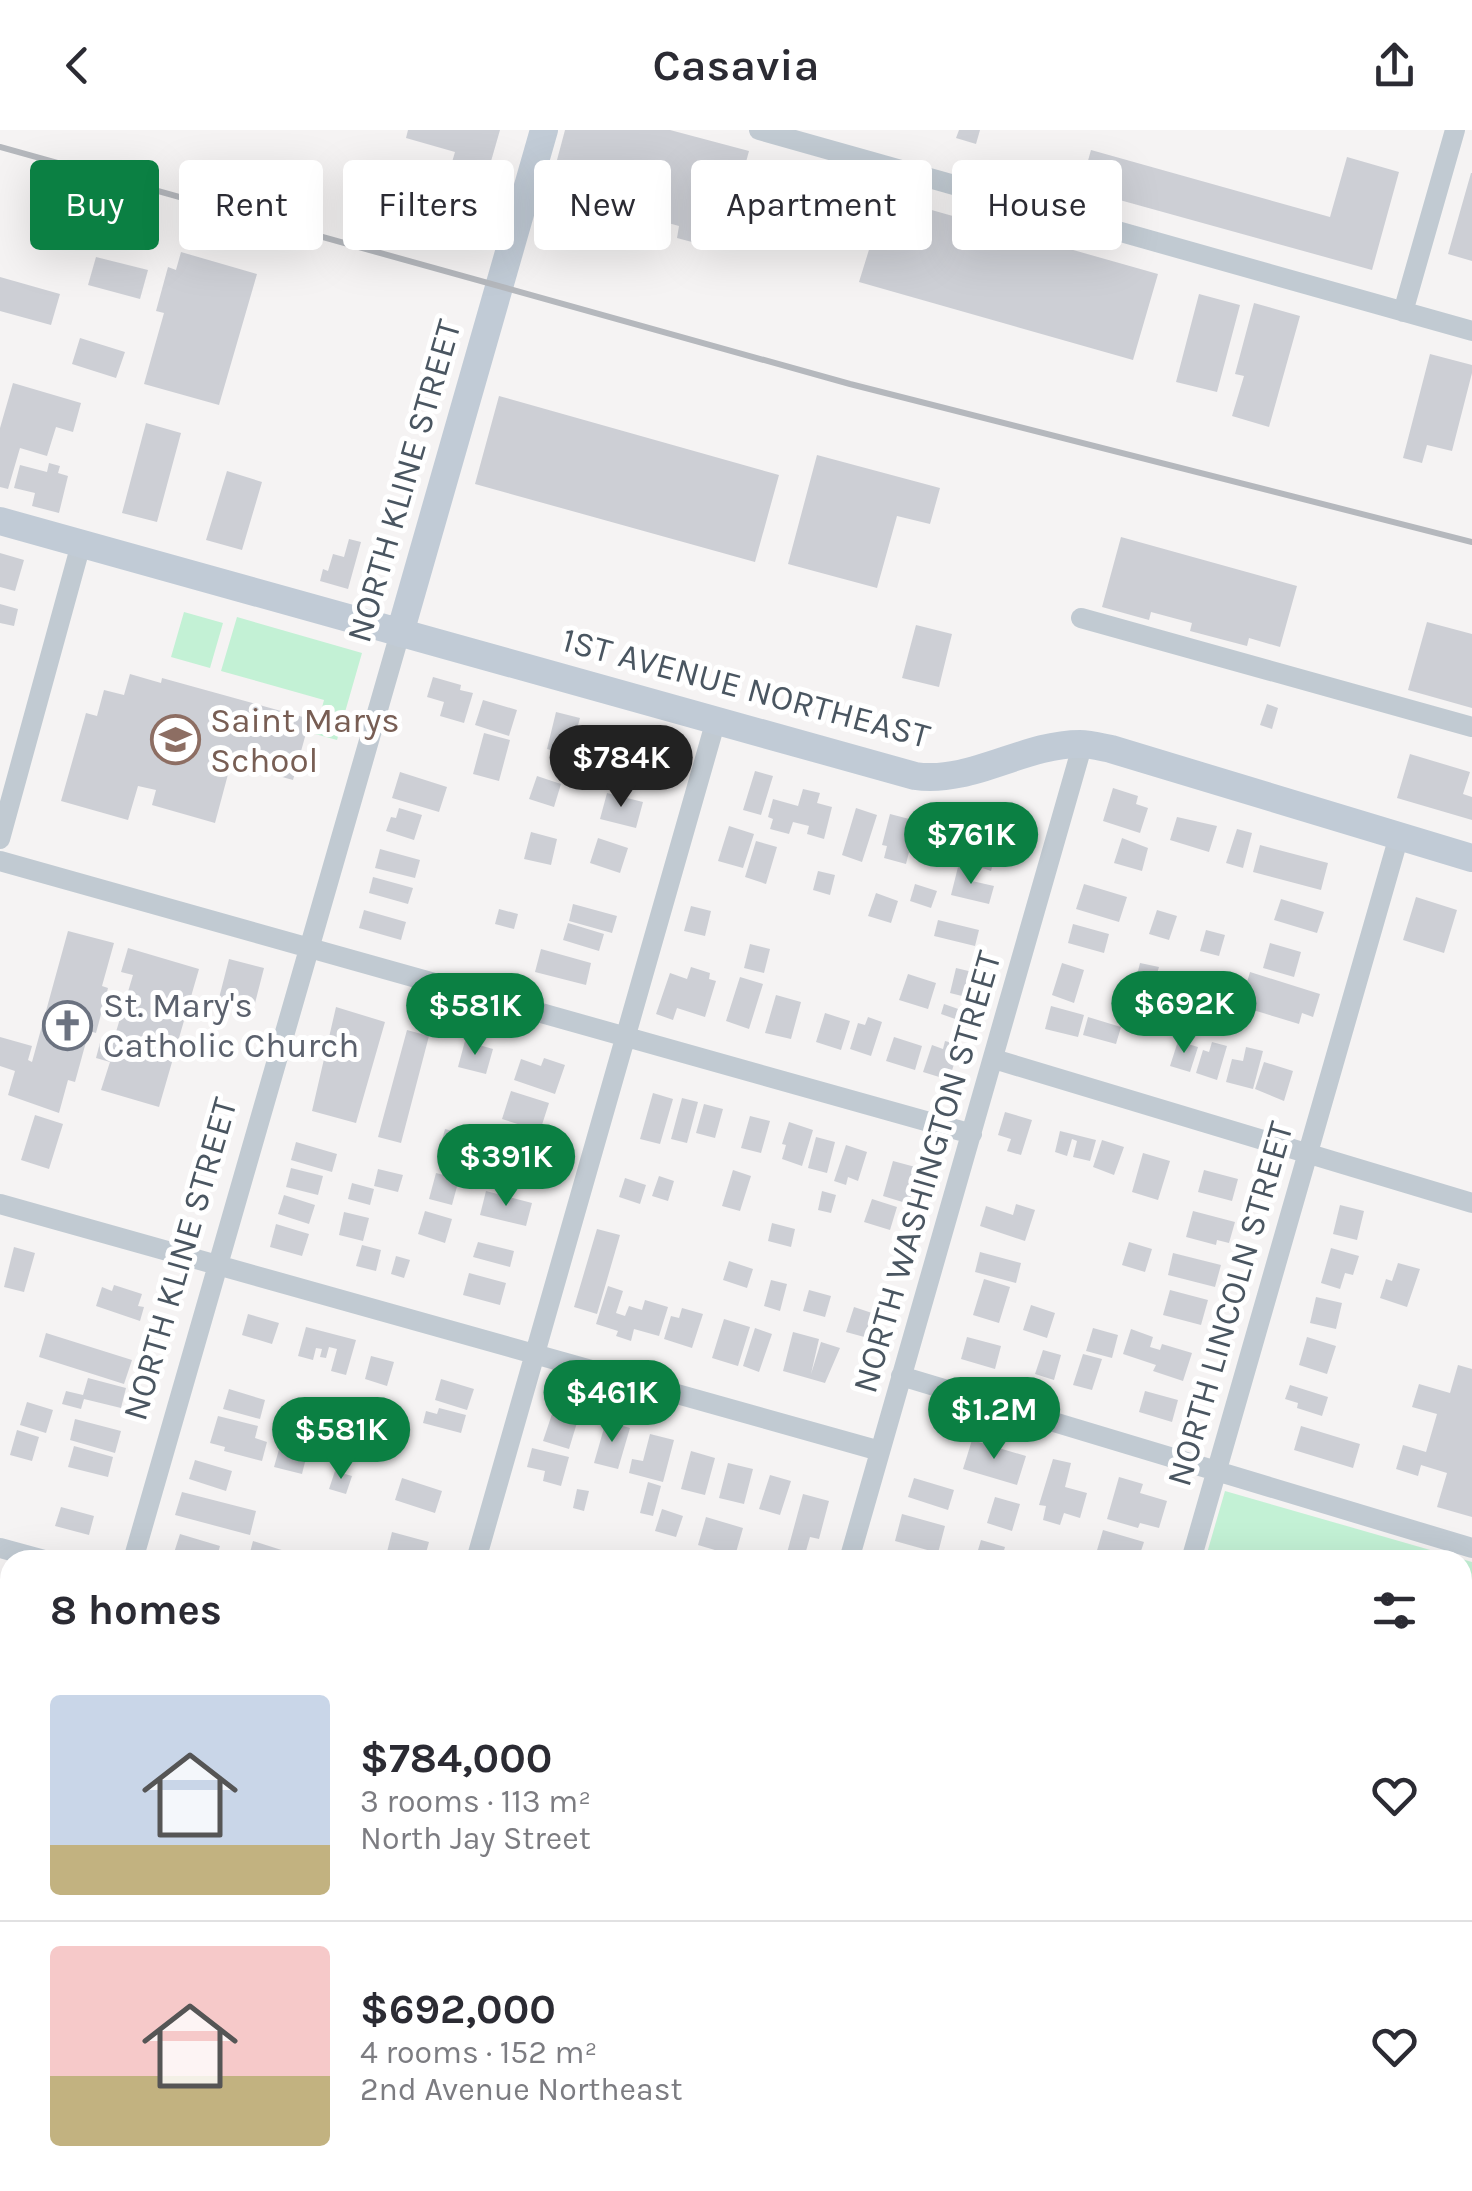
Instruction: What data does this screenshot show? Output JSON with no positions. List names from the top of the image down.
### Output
{
  "streets": {
    "street": [
      "NORTH KLINE STREET",
      "1ST AVENUE NORTHEAST",
      "NORTH WASHINGTON STREET",
      "NORTH LINCOLN STREET"
    ]
  },
  "crossings": [
    ["NORTH KLINE STREET", "1ST AVENUE NORTHEAST"],
    ["1ST AVENUE NORTHEAST", "NORTH WASHINGTON STREET"],
    ["1ST AVENUE NORTHEAST", "NORTH LINCOLN STREET"]
  ],
  "places": {
    "school or university": ["Saint Marys School"],
    "church": ["St. Mary's Catholic Church"]
  },
  "page": {
    "header": "Casavia",
    "chip": [
      "Buy",
      "Rent",
      "Filters",
      "New",
      "Apartment",
      "House"
    ],
    "price": [
      "$784K",
      "$761K",
      "$692K",
      "$581K",
      "$391K",
      "$461K",
      "$1.2M",
      "$581K"
    ],
    "heading": "8 homes",
    "list": [
      {
        "name": "$784,000",
        "note": "3 rooms · 113 m² · North Jay Street"
      },
      {
        "name": "$692,000",
        "note": "4 rooms · 152 m² · 2nd Avenue Northeast"
      }
    ]
  }
}
